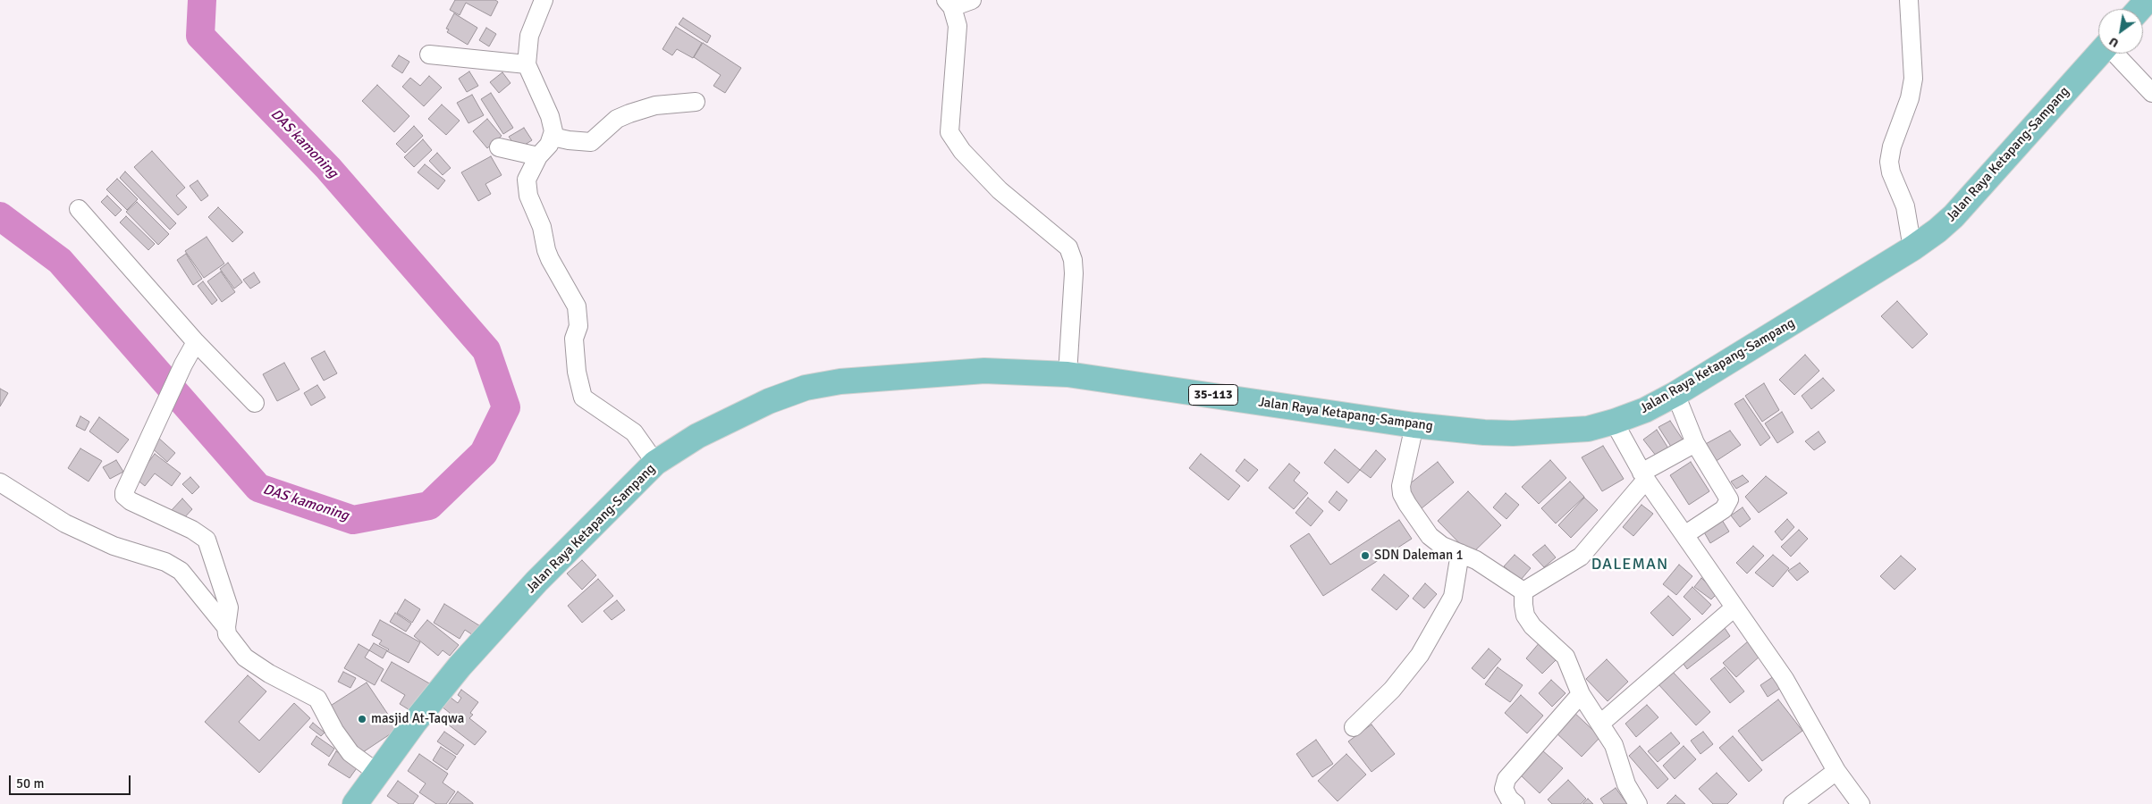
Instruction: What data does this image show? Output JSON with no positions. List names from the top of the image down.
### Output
{
  "streets": {
    "main road": ["Jalan Raya Ketapang-Sampang", "35-113"]
  },
  "districts": ["DALEMAN"],
  "water": ["DAS kamoning"],
  "places": ["SDN Daleman 1", "masjid At-Taqwa"],
  "scale_bar": "50 m",
  "north": "bottom left"
}
